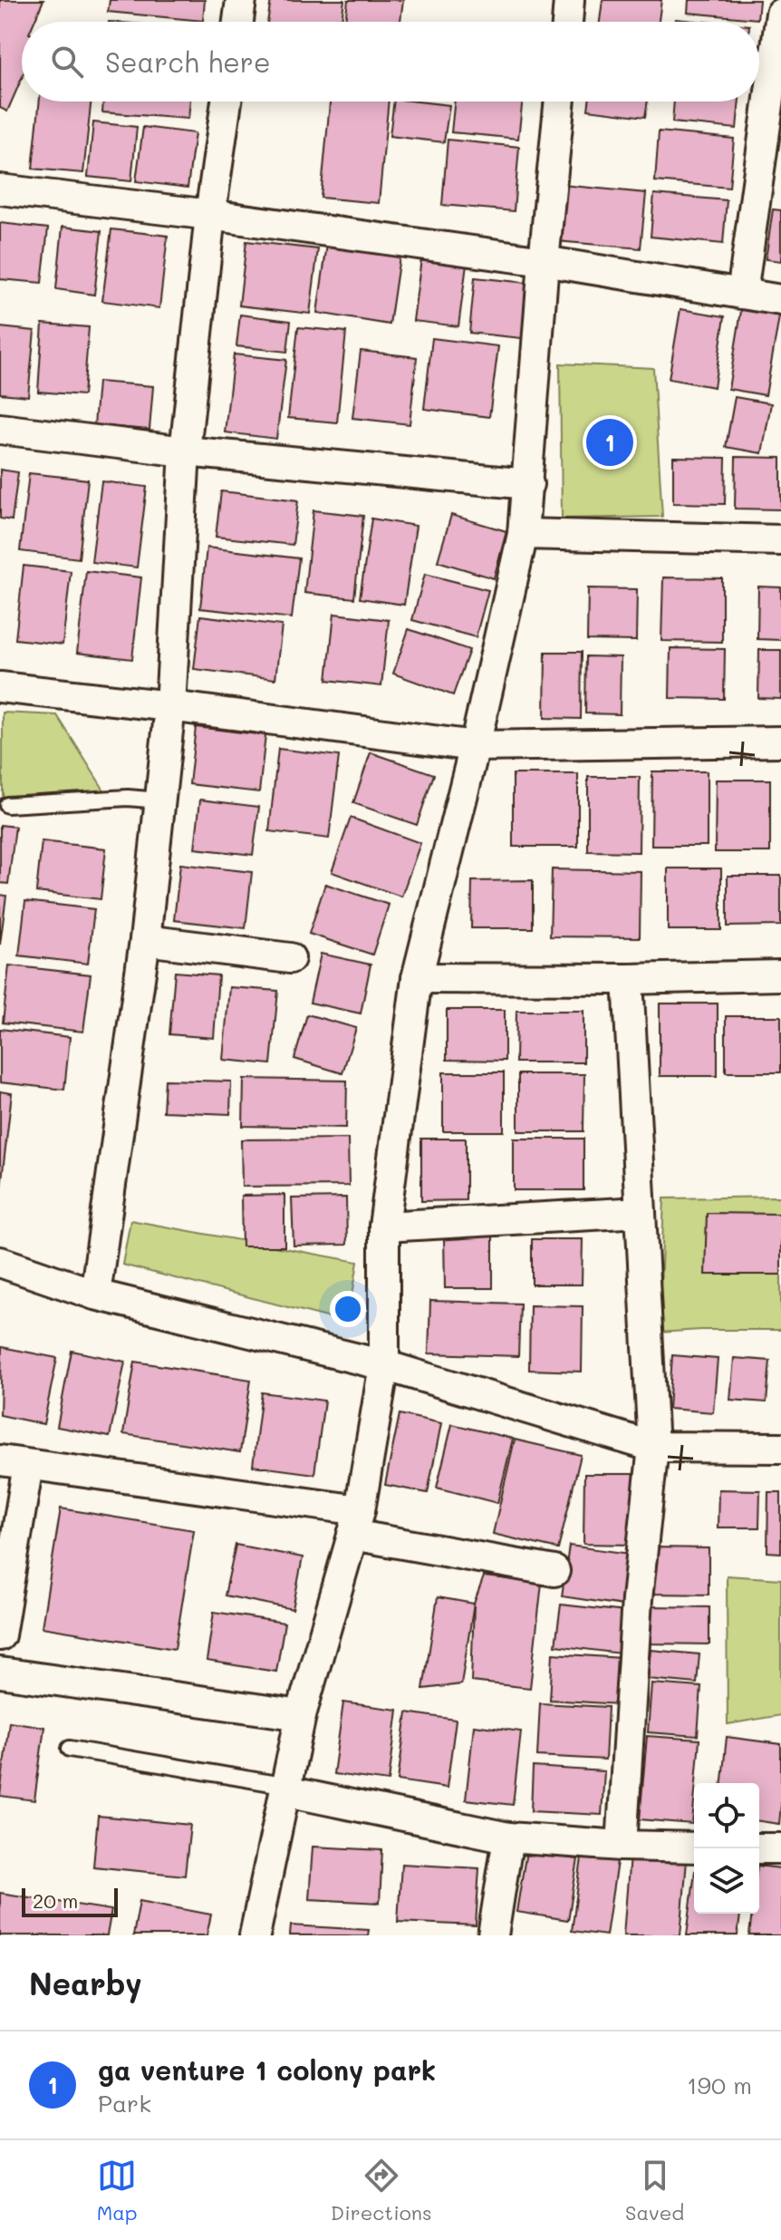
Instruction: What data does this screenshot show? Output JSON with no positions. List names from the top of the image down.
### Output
{
  "scale_bar": "20 m",
  "page": {
    "search": "Search here",
    "pins": "1",
    "scale": "20 m",
    "heading": "Nearby",
    "list": [
      {
        "mark": "1",
        "name": "ga venture 1 colony park",
        "note": "Park",
        "value": "190 m"
      }
    ],
    "nav": ["Map", "Directions", "Saved"]
  }
}
